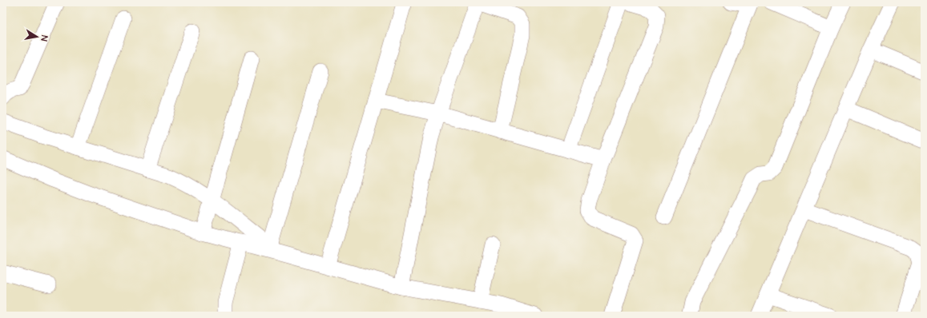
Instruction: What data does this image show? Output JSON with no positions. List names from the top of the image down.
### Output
{
  "north": "right"
}
